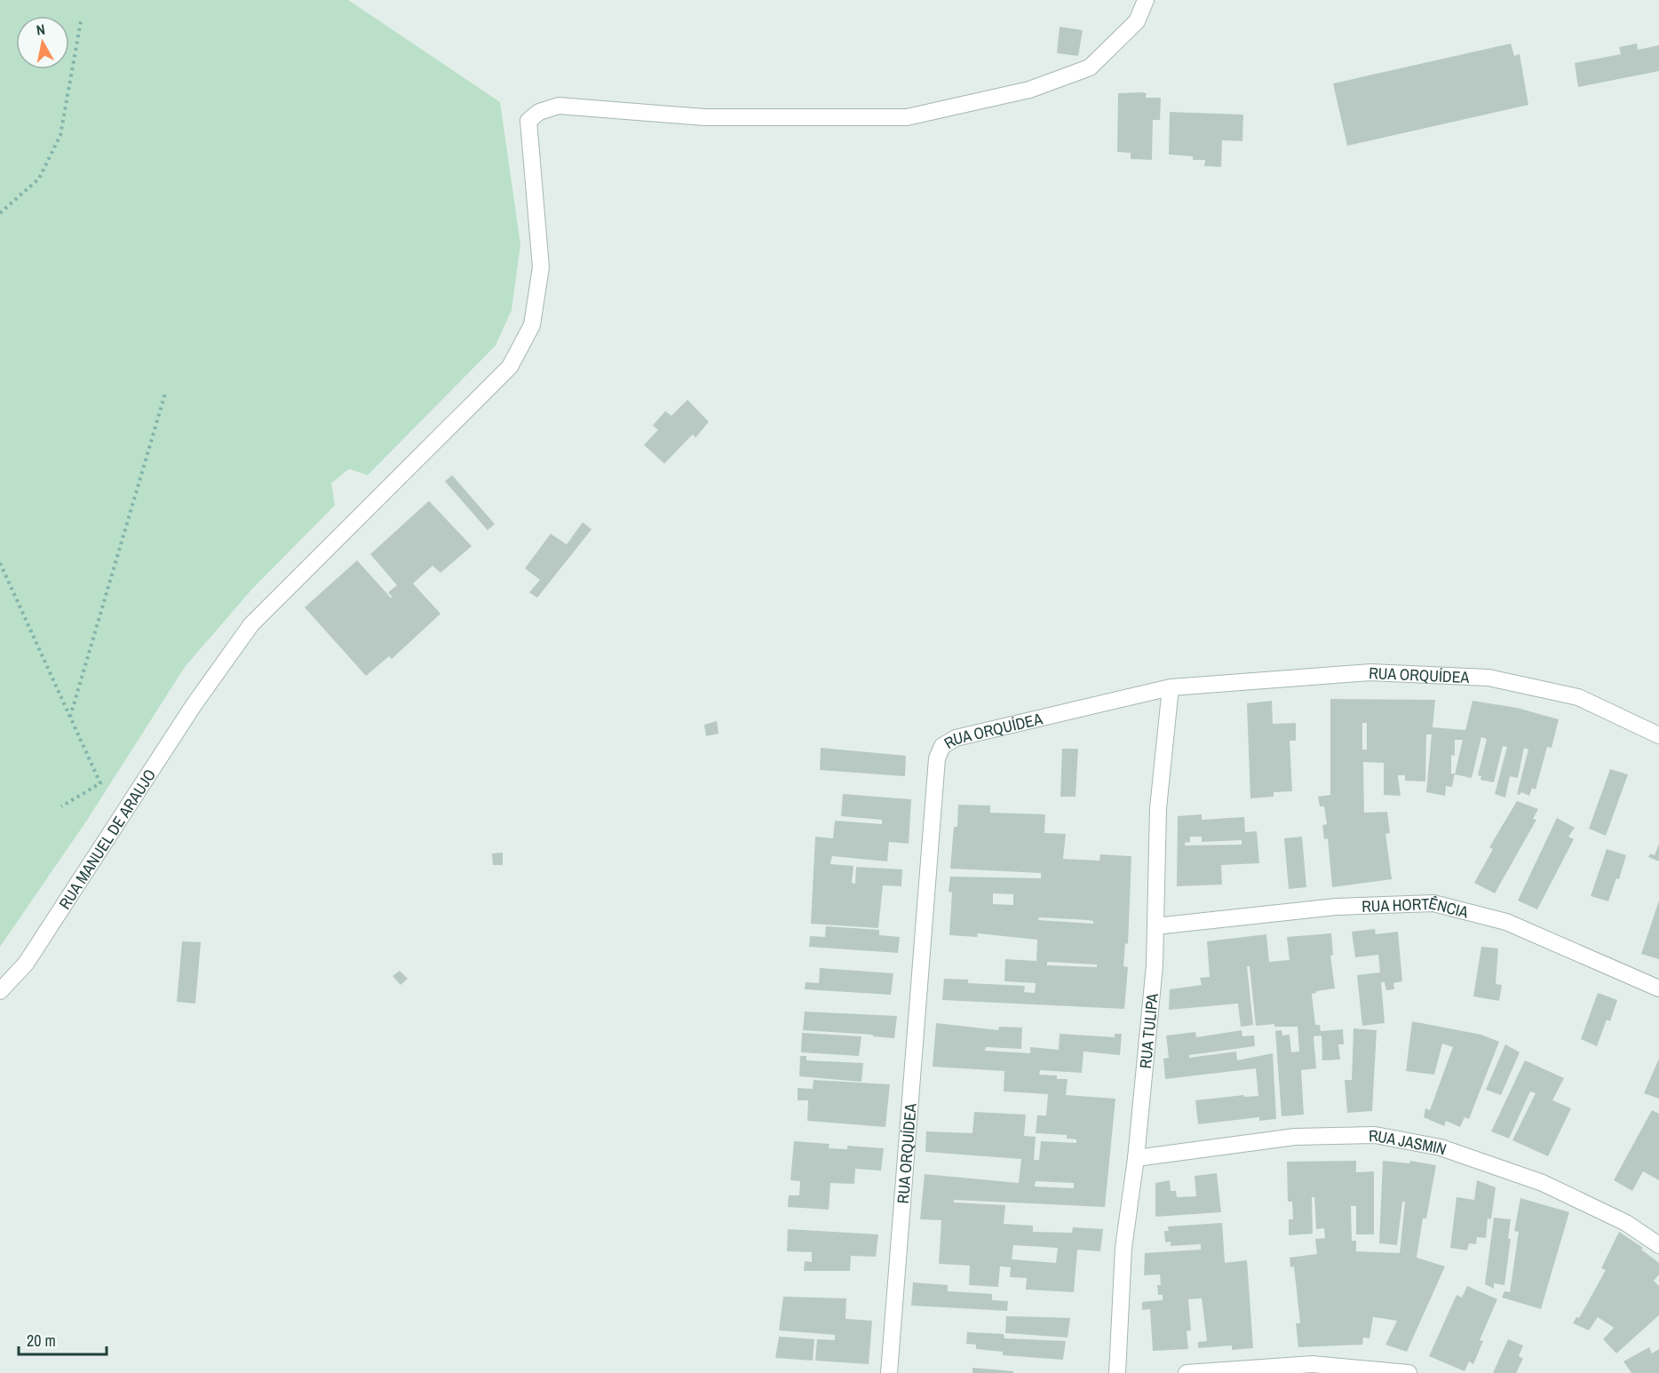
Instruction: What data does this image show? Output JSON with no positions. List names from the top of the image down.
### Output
{
  "streets": {
    "street": [
      "RUA ORQUÍDEA",
      "RUA MANUEL DE ARAUJO",
      "RUA HORTÊNCIA",
      "RUA TULIPA",
      "RUA JASMIN"
    ]
  },
  "crossings": [
    ["RUA ORQUÍDEA", "RUA TULIPA"],
    ["RUA HORTÊNCIA", "RUA TULIPA"],
    ["RUA TULIPA", "RUA JASMIN"]
  ],
  "scale_bar": "20 m",
  "north": "top"
}
